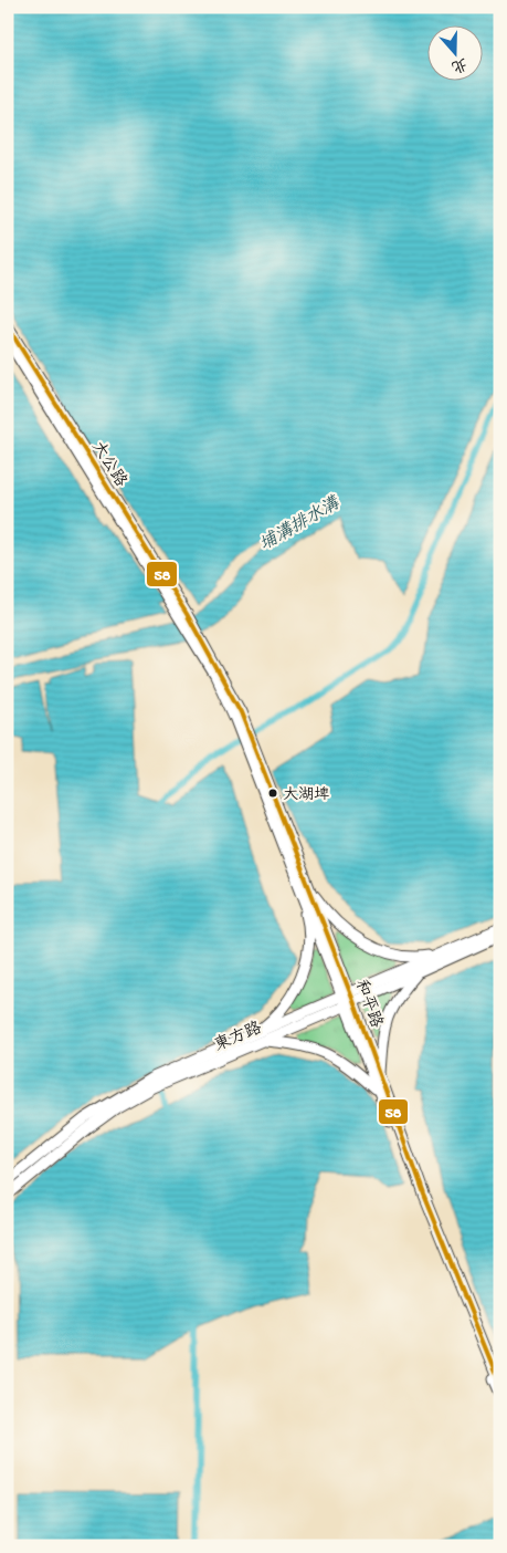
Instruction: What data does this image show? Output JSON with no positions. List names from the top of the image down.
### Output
{
  "streets": {
    "main road": ["大公路", "和平路", "東方路"]
  },
  "crossings": [
    ["大公路", "和平路"],
    ["和平路", "東方路"]
  ],
  "water": ["埔溝排水溝"],
  "places": ["大湖埤"],
  "lines": ["transit line 58"],
  "north": "bottom"
}
